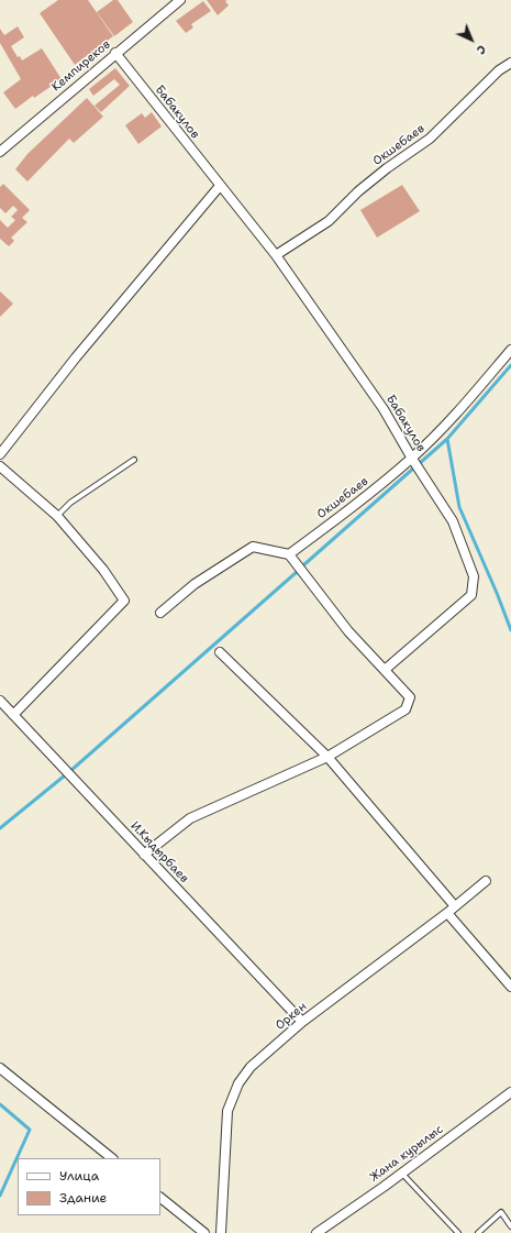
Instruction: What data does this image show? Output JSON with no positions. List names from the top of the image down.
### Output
{
  "streets": {
    "street": [
      "Кемпиреков",
      "Бабакулов",
      "Окшебаев",
      "И.Кыдырбаев",
      "Оркен",
      "Жана курылыс"
    ]
  },
  "crossings": [
    ["Кемпиреков", "Бабакулов"],
    ["Бабакулов", "Окшебаев"],
    ["И.Кыдырбаев", "Оркен"]
  ],
  "legend": ["Улица", "Здание"],
  "north": "bottom right"
}
